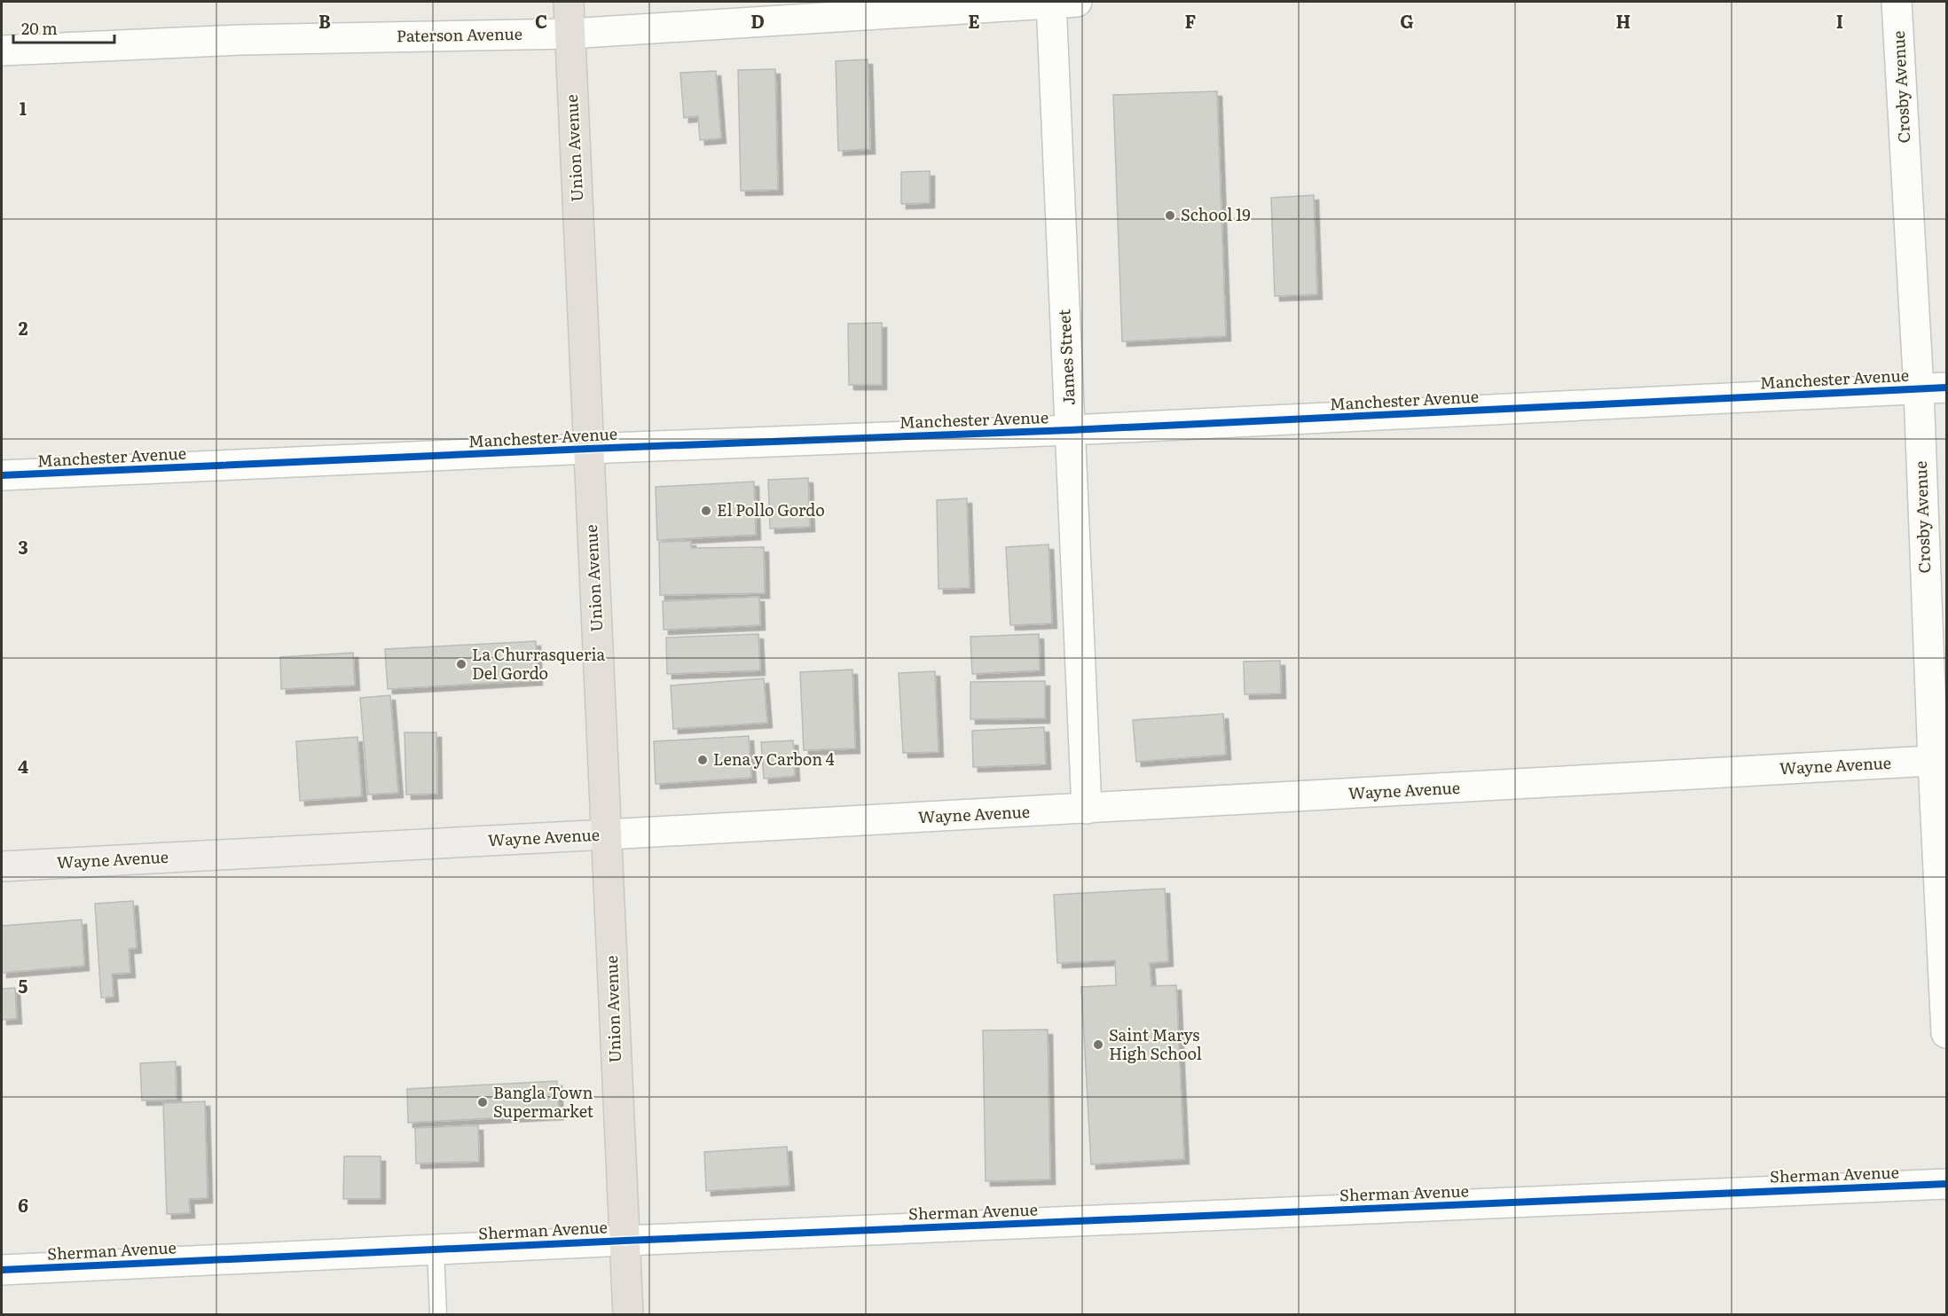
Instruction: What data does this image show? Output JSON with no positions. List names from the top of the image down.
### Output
{
  "streets": {
    "main road": ["Union Avenue", "Wayne Avenue"],
    "street": [
      "Paterson Avenue",
      "Crosby Avenue",
      "James Street",
      "Manchester Avenue",
      "Sherman Avenue"
    ]
  },
  "crossings": [
    ["Paterson Avenue", "Union Avenue"],
    ["Paterson Avenue", "James Street"],
    ["Crosby Avenue", "Manchester Avenue"],
    ["Crosby Avenue", "Wayne Avenue"],
    ["Union Avenue", "Manchester Avenue"],
    ["Union Avenue", "Wayne Avenue"],
    ["Union Avenue", "Sherman Avenue"],
    ["James Street", "Manchester Avenue"],
    ["James Street", "Wayne Avenue"]
  ],
  "places": [
    "School 19",
    "El Pollo Gordo",
    "La Churrasqueria Del Gordo",
    "Lena y Carbon 4",
    "Saint Marys High School",
    "Bangla Town Supermarket"
  ],
  "scale_bar": "20 m",
  "grid": {
    "columns": [
      "B",
      "C",
      "D",
      "E",
      "F",
      "G",
      "H",
      "I"
    ],
    "rows": [
      "1",
      "2",
      "3",
      "4",
      "5",
      "6"
    ]
  }
}
